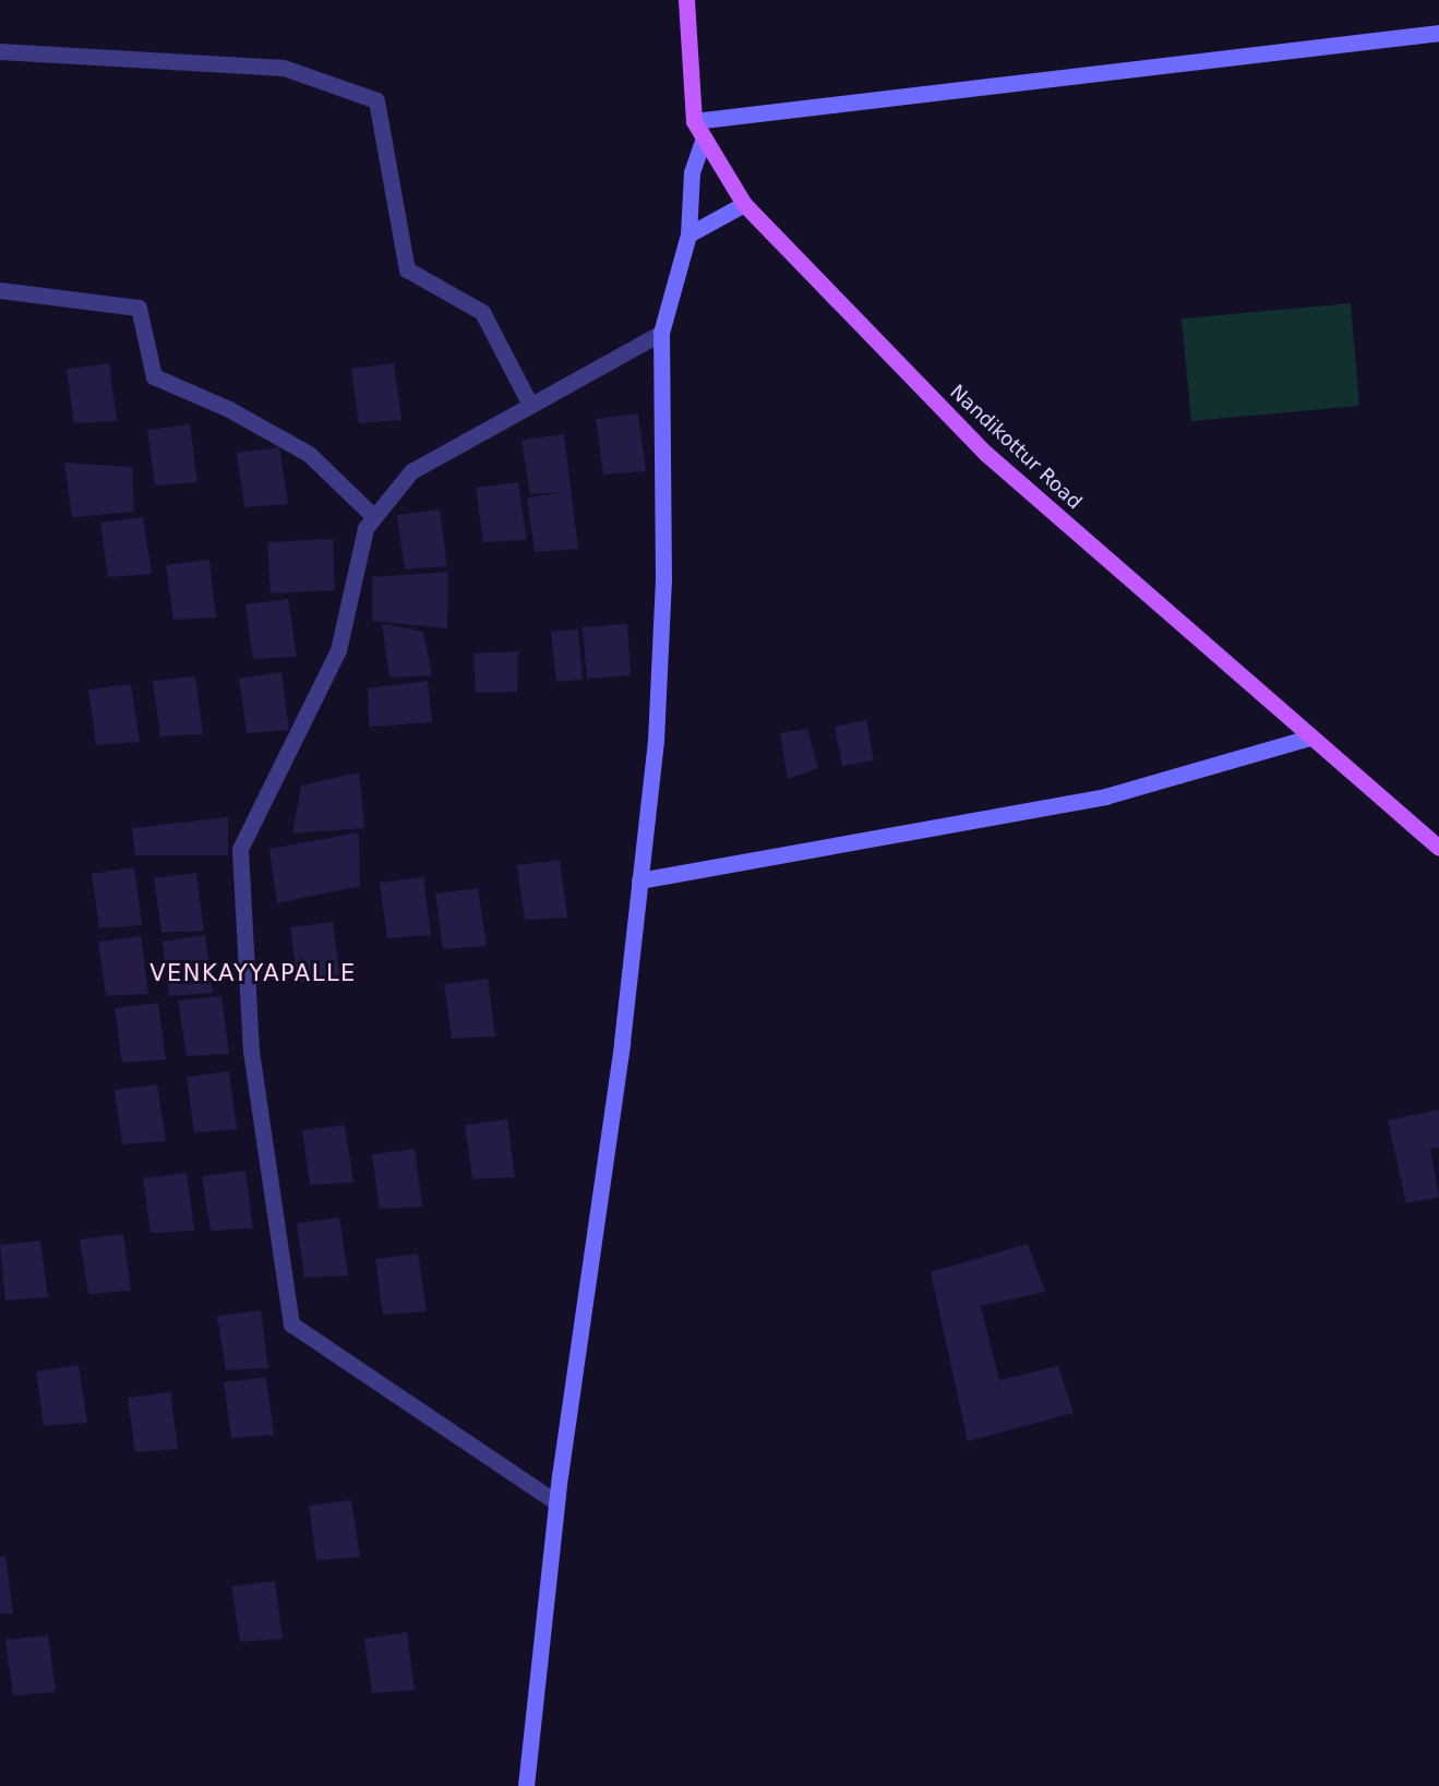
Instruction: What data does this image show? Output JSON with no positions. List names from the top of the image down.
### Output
{
  "streets": {
    "main road": ["Nandikottur Road"]
  },
  "districts": ["VENKAYYAPALLE"]
}
